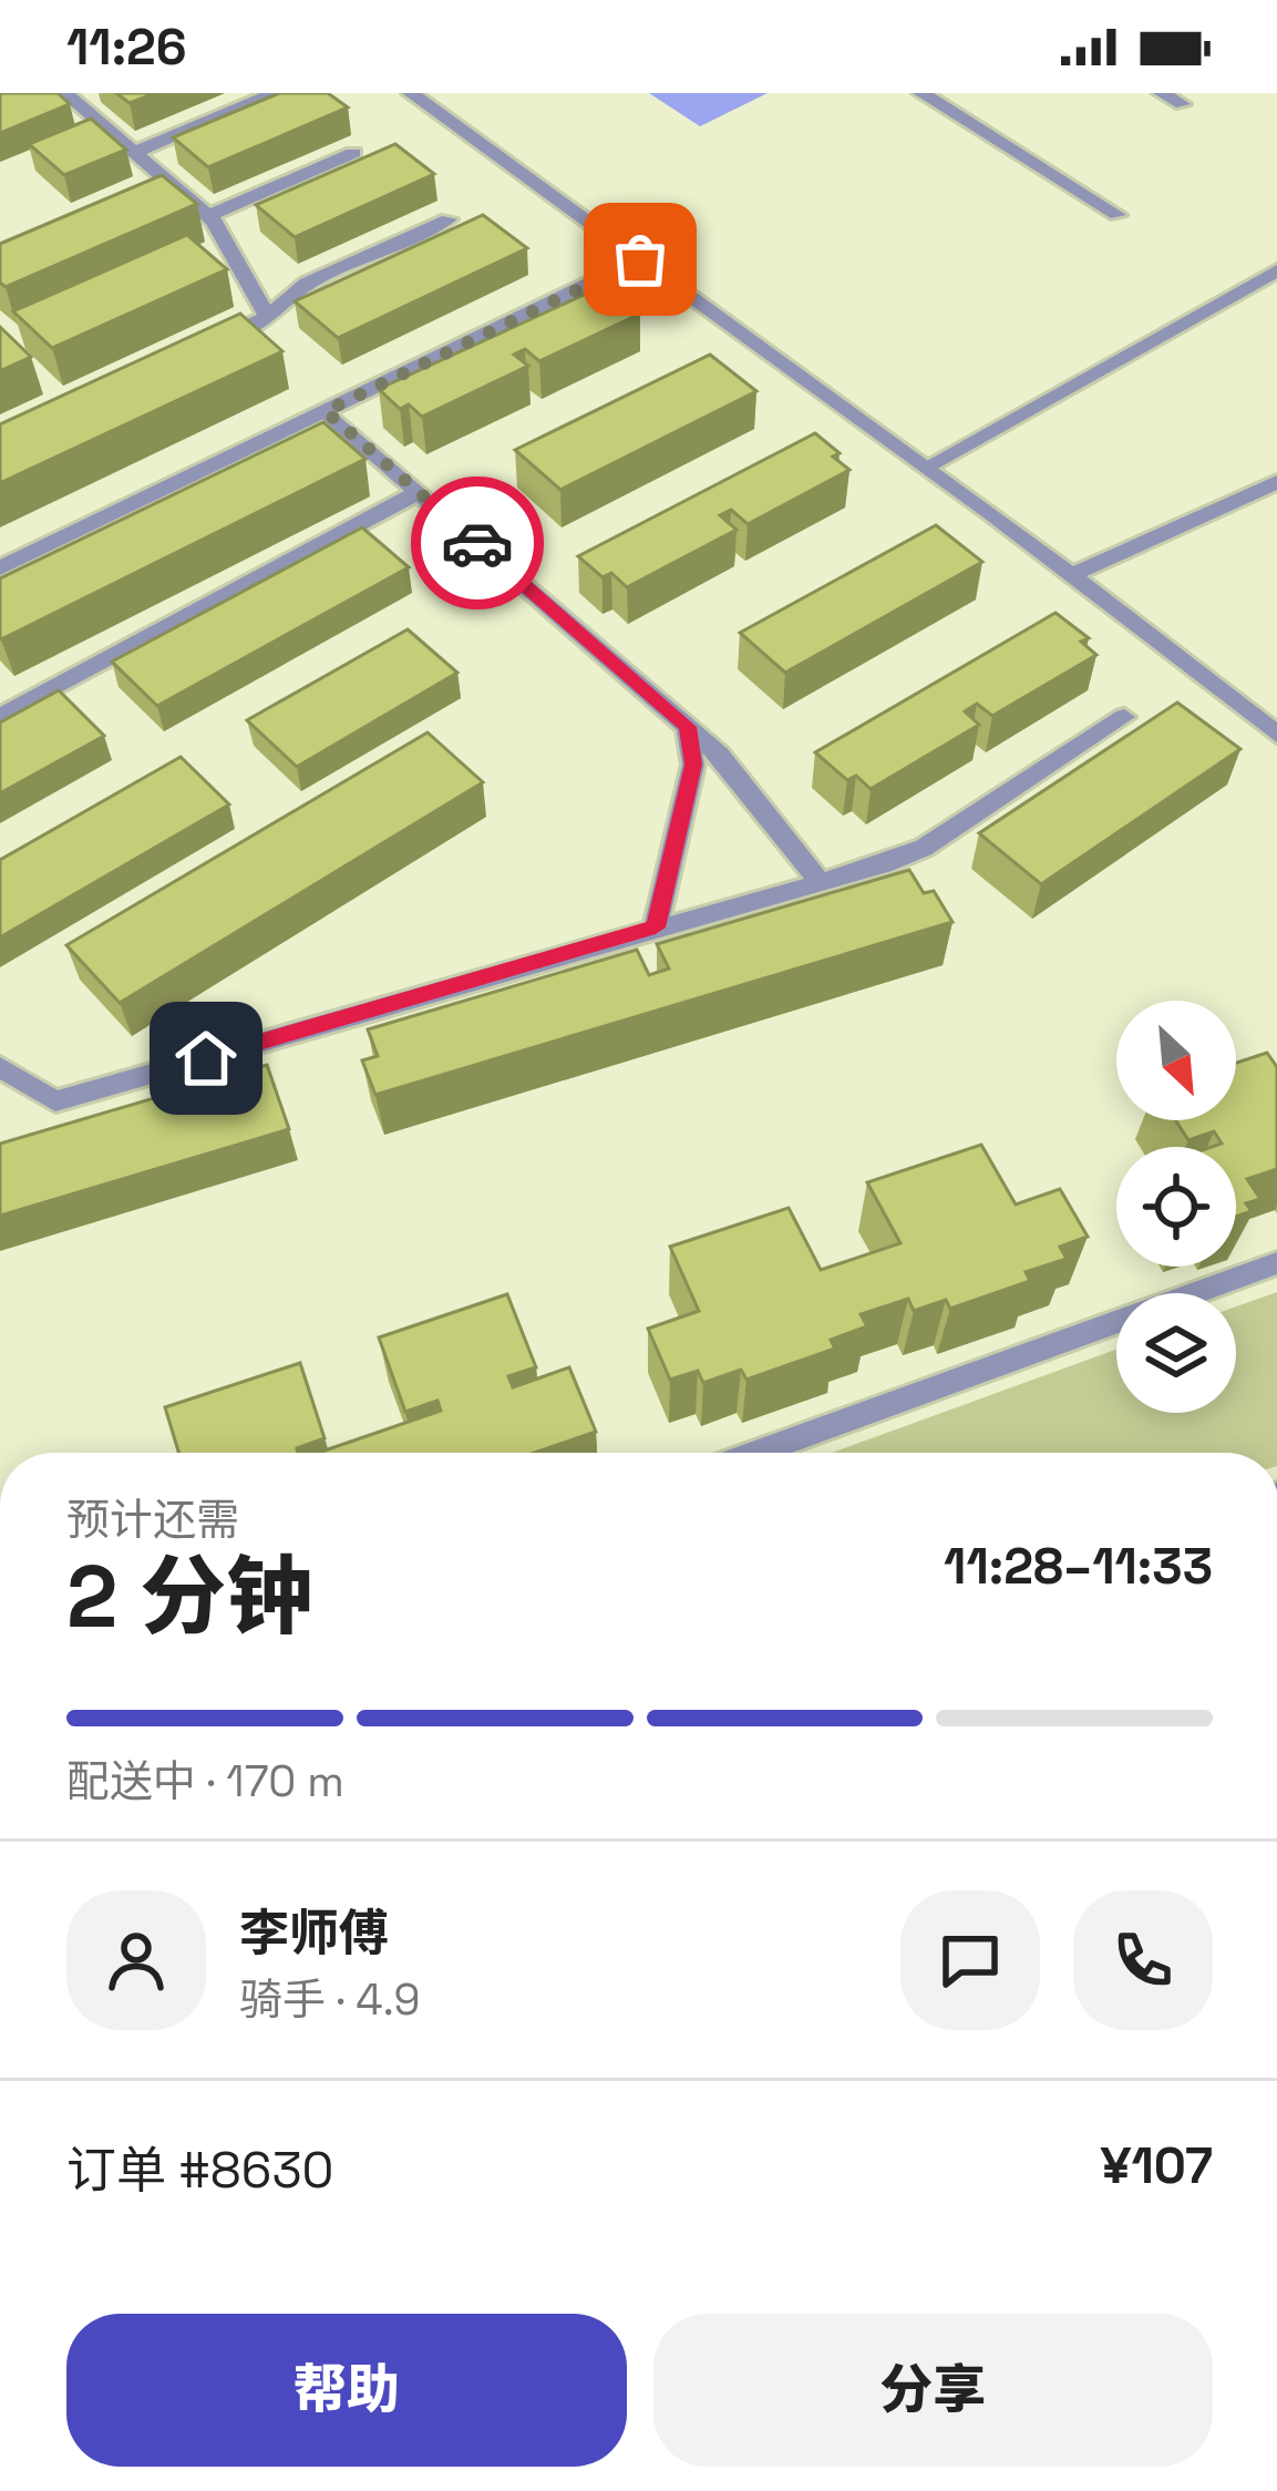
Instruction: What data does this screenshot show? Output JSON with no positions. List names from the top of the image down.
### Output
{
  "north": "bottom right",
  "page": {
    "status": "11:26",
    "heading": ["2 分钟", "预计还需", "11:28–11:33"],
    "panel": [
      "李师傅",
      "骑手 · 4.9",
      "订单 #8630",
      "¥107"
    ],
    "bar": "配送中 · 170 m",
    "buttons": ["帮助", "分享"]
  }
}
